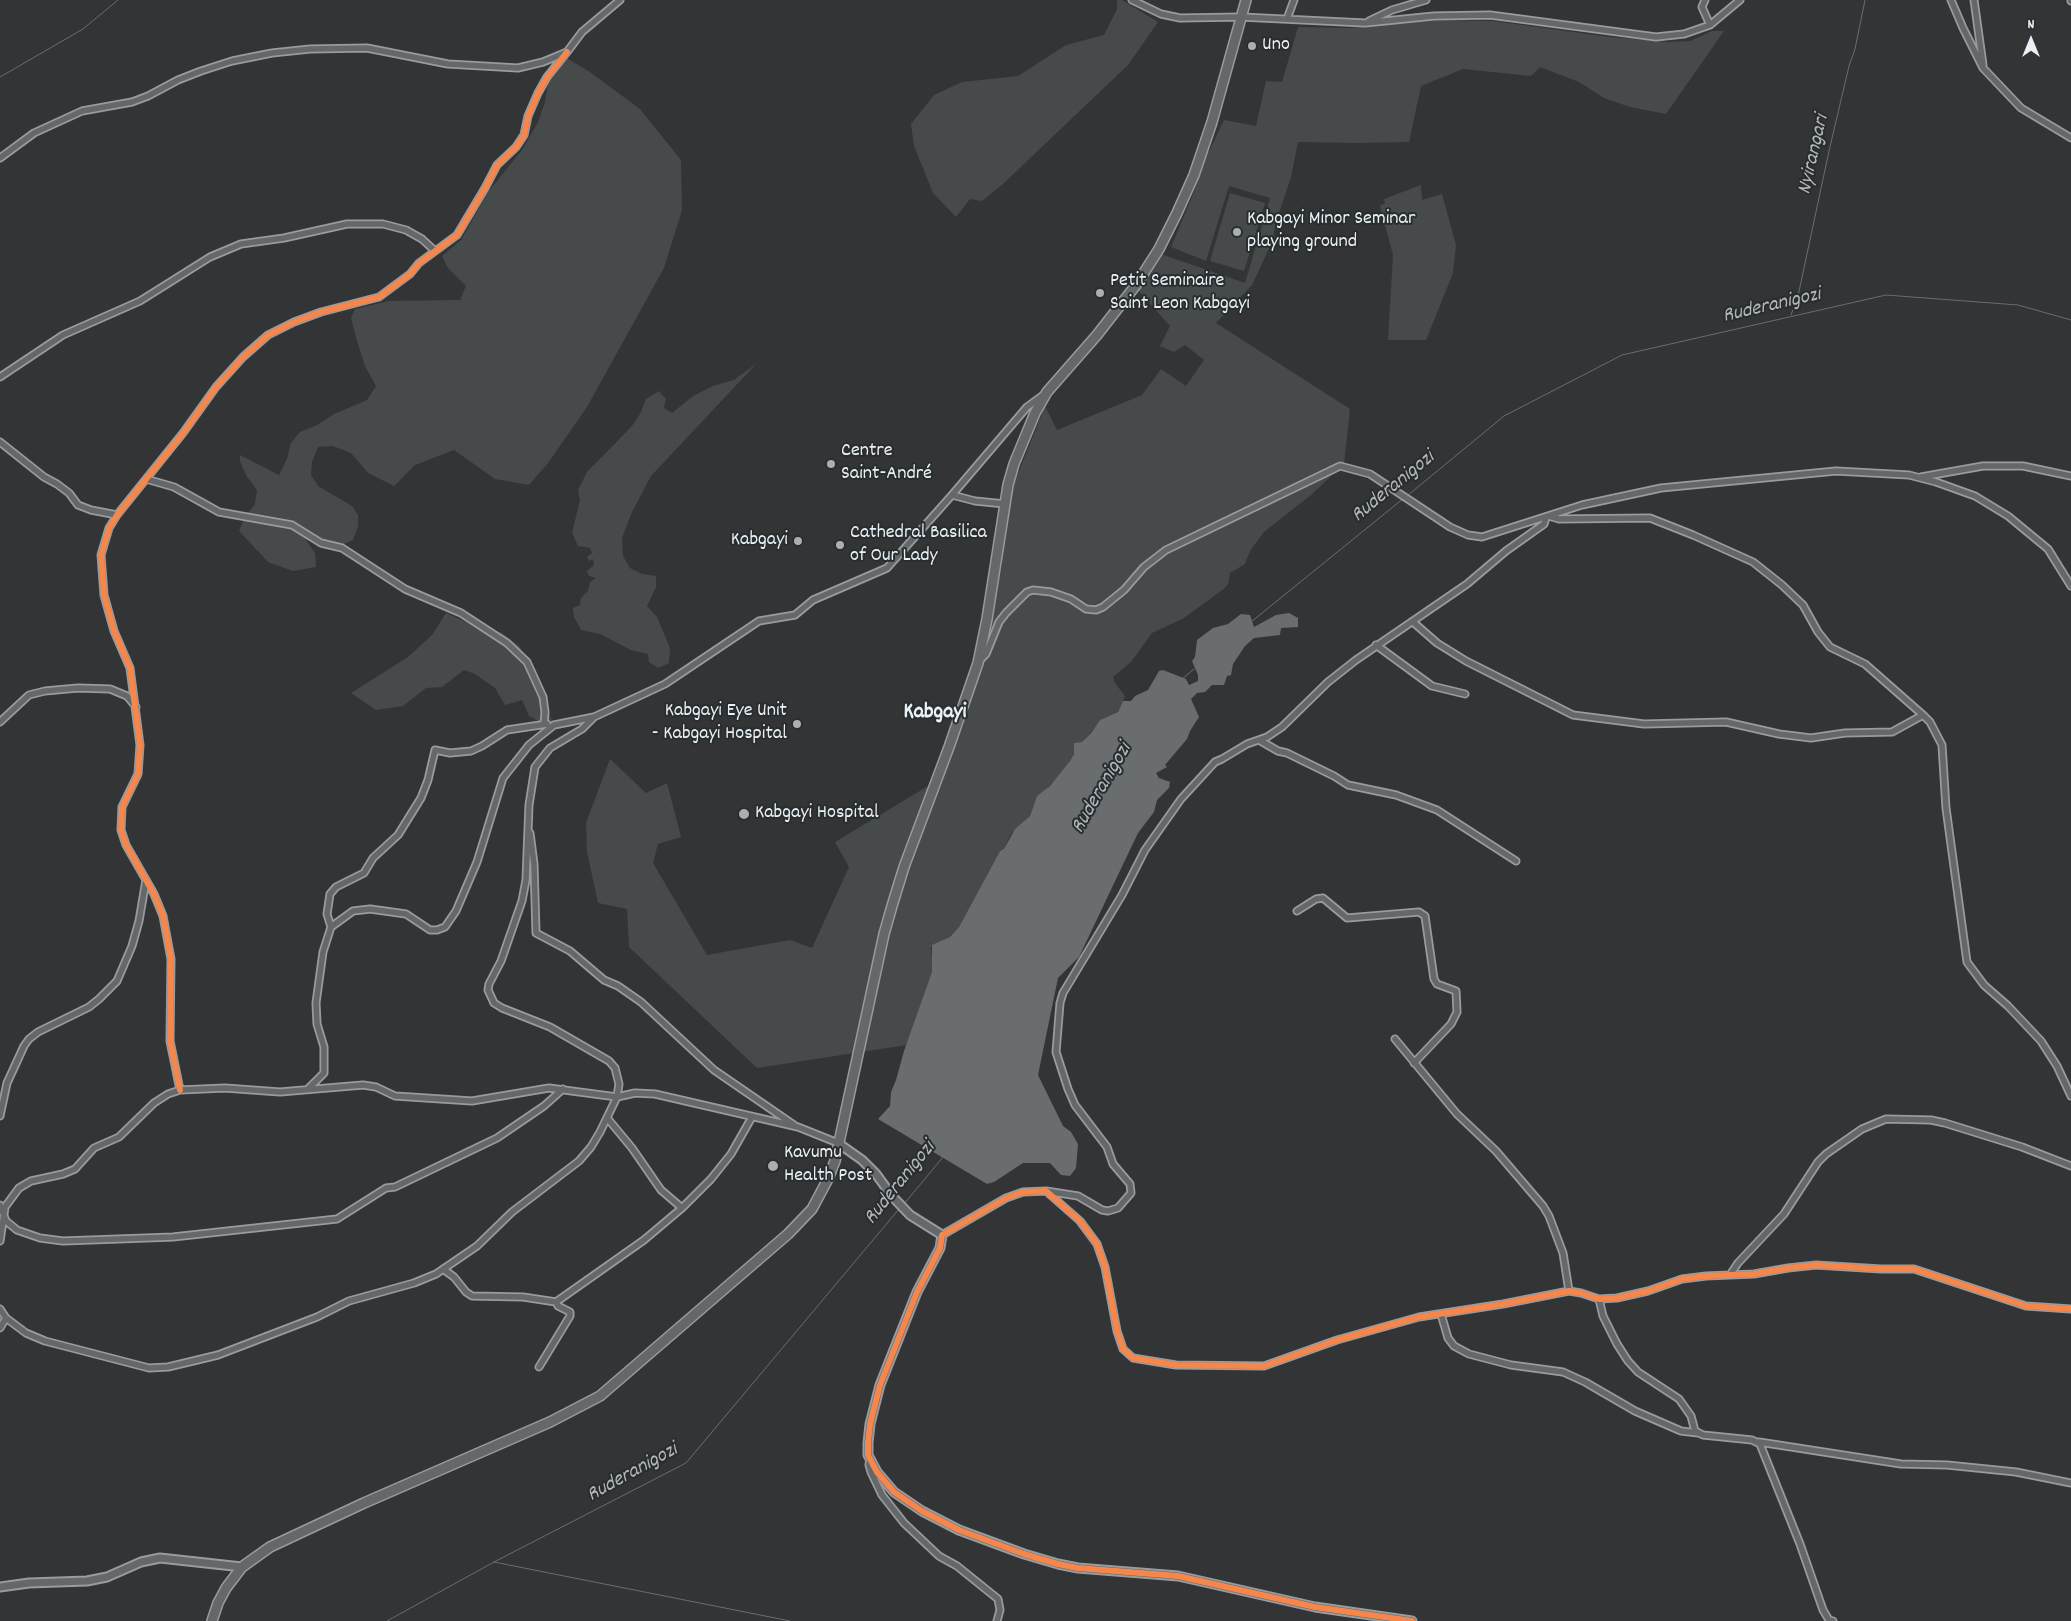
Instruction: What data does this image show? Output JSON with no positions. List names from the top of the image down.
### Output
{
  "districts": ["Kabgayi"],
  "water": ["Nyirangari", "Ruderanigozi"],
  "places": [
    "Uno",
    "Kabgayi Minor Seminar playing ground",
    "Petit Seminaire Saint Leon Kabgayi",
    "Centre Saint-André",
    "Kabgayi",
    "Cathedral Basilica of Our Lady",
    "Kabgayi Eye Unit - Kabgayi Hospital",
    "Kabgayi Hospital",
    "Kavumu Health Post"
  ],
  "north": "top"
}
